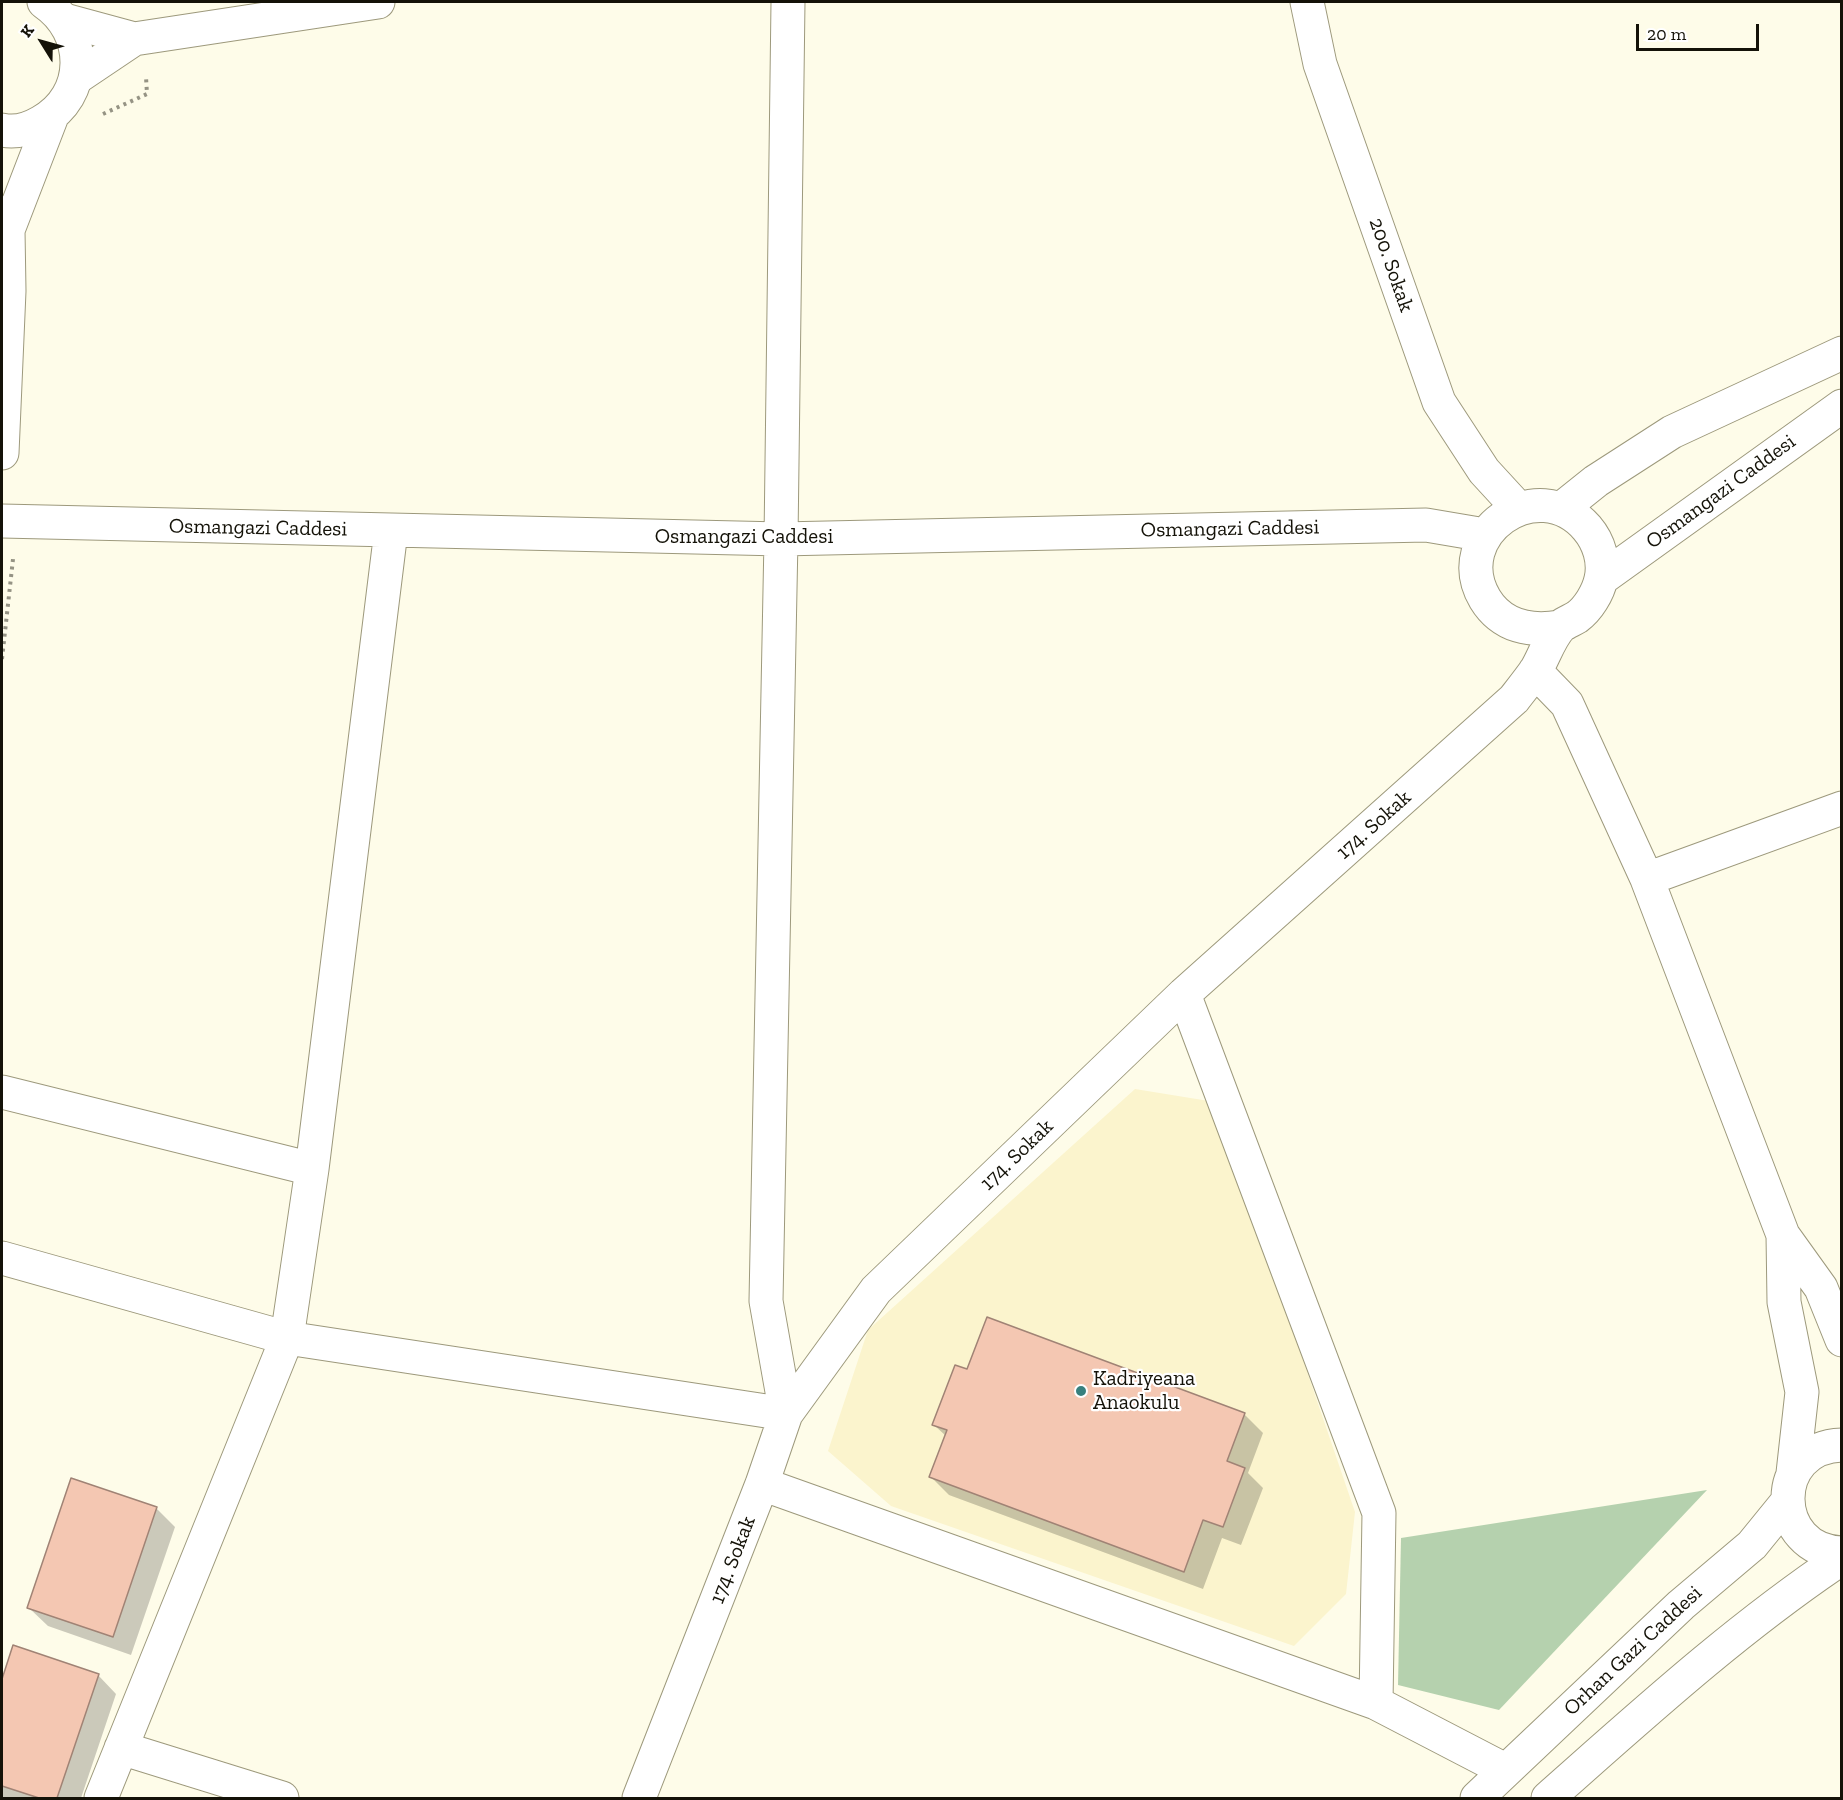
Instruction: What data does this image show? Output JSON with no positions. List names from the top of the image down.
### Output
{
  "streets": {
    "street": [
      "200. Sokak",
      "Osmangazi Caddesi",
      "174. Sokak",
      "Orhan Gazi Caddesi"
    ]
  },
  "crossings": [
    ["200. Sokak", "Osmangazi Caddesi"],
    ["200. Sokak", "174. Sokak"],
    ["Osmangazi Caddesi", "174. Sokak"]
  ],
  "places": ["Kadriyeana Anaokulu"],
  "scale_bar": "20 m",
  "north": "top left"
}
